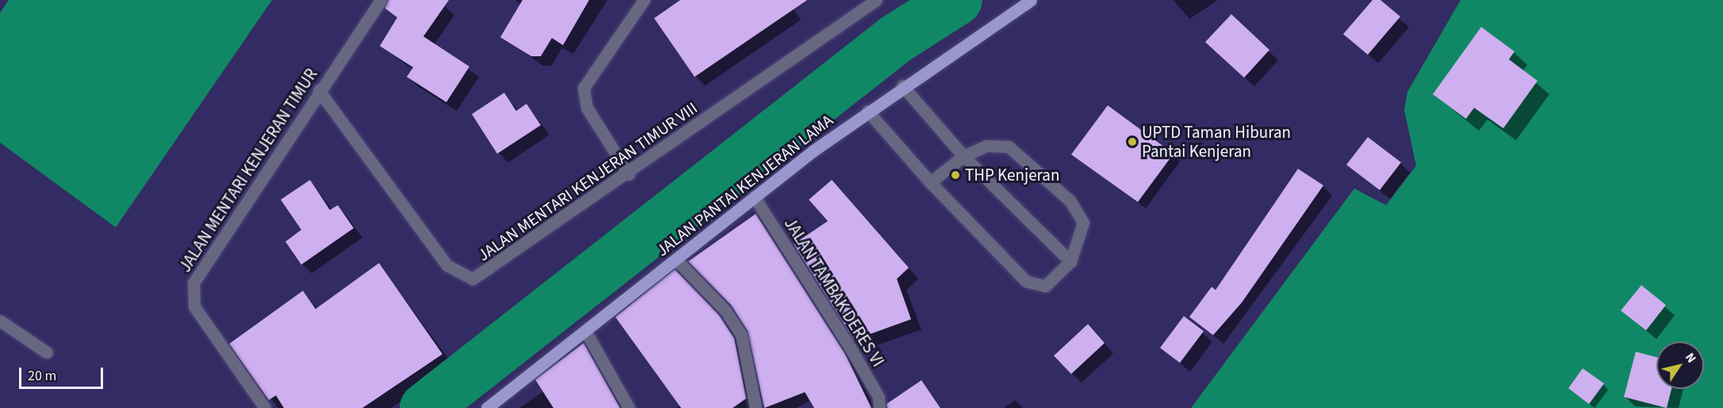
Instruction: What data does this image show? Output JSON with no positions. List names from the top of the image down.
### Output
{
  "streets": {
    "main road": ["JALAN PANTAI KENJERAN LAMA"],
    "street": ["JALAN MENTARI KENJERAN TIMUR", "JALAN MENTARI KENJERAN TIMUR VIII", "JALAN TAMBAK DERES VI"]
  },
  "crossings": [
    ["JALAN MENTARI KENJERAN TIMUR", "JALAN MENTARI KENJERAN TIMUR VIII"],
    ["JALAN PANTAI KENJERAN LAMA", "JALAN TAMBAK DERES VI"]
  ],
  "places": ["UPTD Taman Hiburan Pantai Kenjeran", "THP Kenjeran"],
  "scale_bar": "20 m",
  "north": "top right"
}
